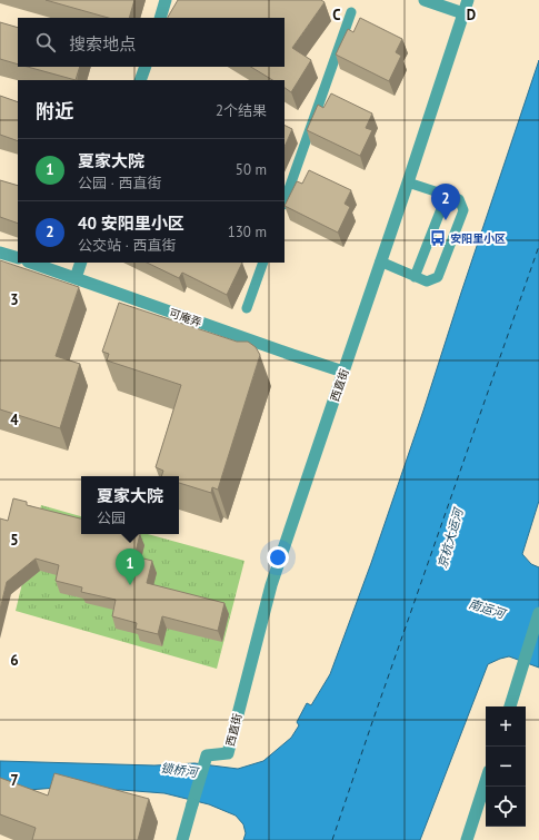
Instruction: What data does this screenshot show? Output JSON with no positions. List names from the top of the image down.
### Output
{
  "streets": {
    "street": ["可庵弄", "西直街"]
  },
  "crossings": [
    ["可庵弄", "西直街"]
  ],
  "water": ["京杭大运河", "南运河", "锁桥河"],
  "places": {
    "bus stop": ["安阳里小区"]
  },
  "page": {
    "search": "搜索地点",
    "heading": ["附近", "2个结果"],
    "list": [
      {
        "mark": "1",
        "name": "夏家大院",
        "note": "公园 · 西直街",
        "value": "50 m"
      },
      {
        "mark": "2",
        "name": "40 安阳里小区",
        "note": "公交站 · 西直街",
        "value": "130 m"
      }
    ],
    "pins": ["2", "1"],
    "popup": ["夏家大院", "公园"],
    "map_buttons": ["+", "−"]
  },
  "grid": {
    "columns": ["C", "D"],
    "rows": [
      "3",
      "4",
      "5",
      "6",
      "7"
    ]
  }
}
